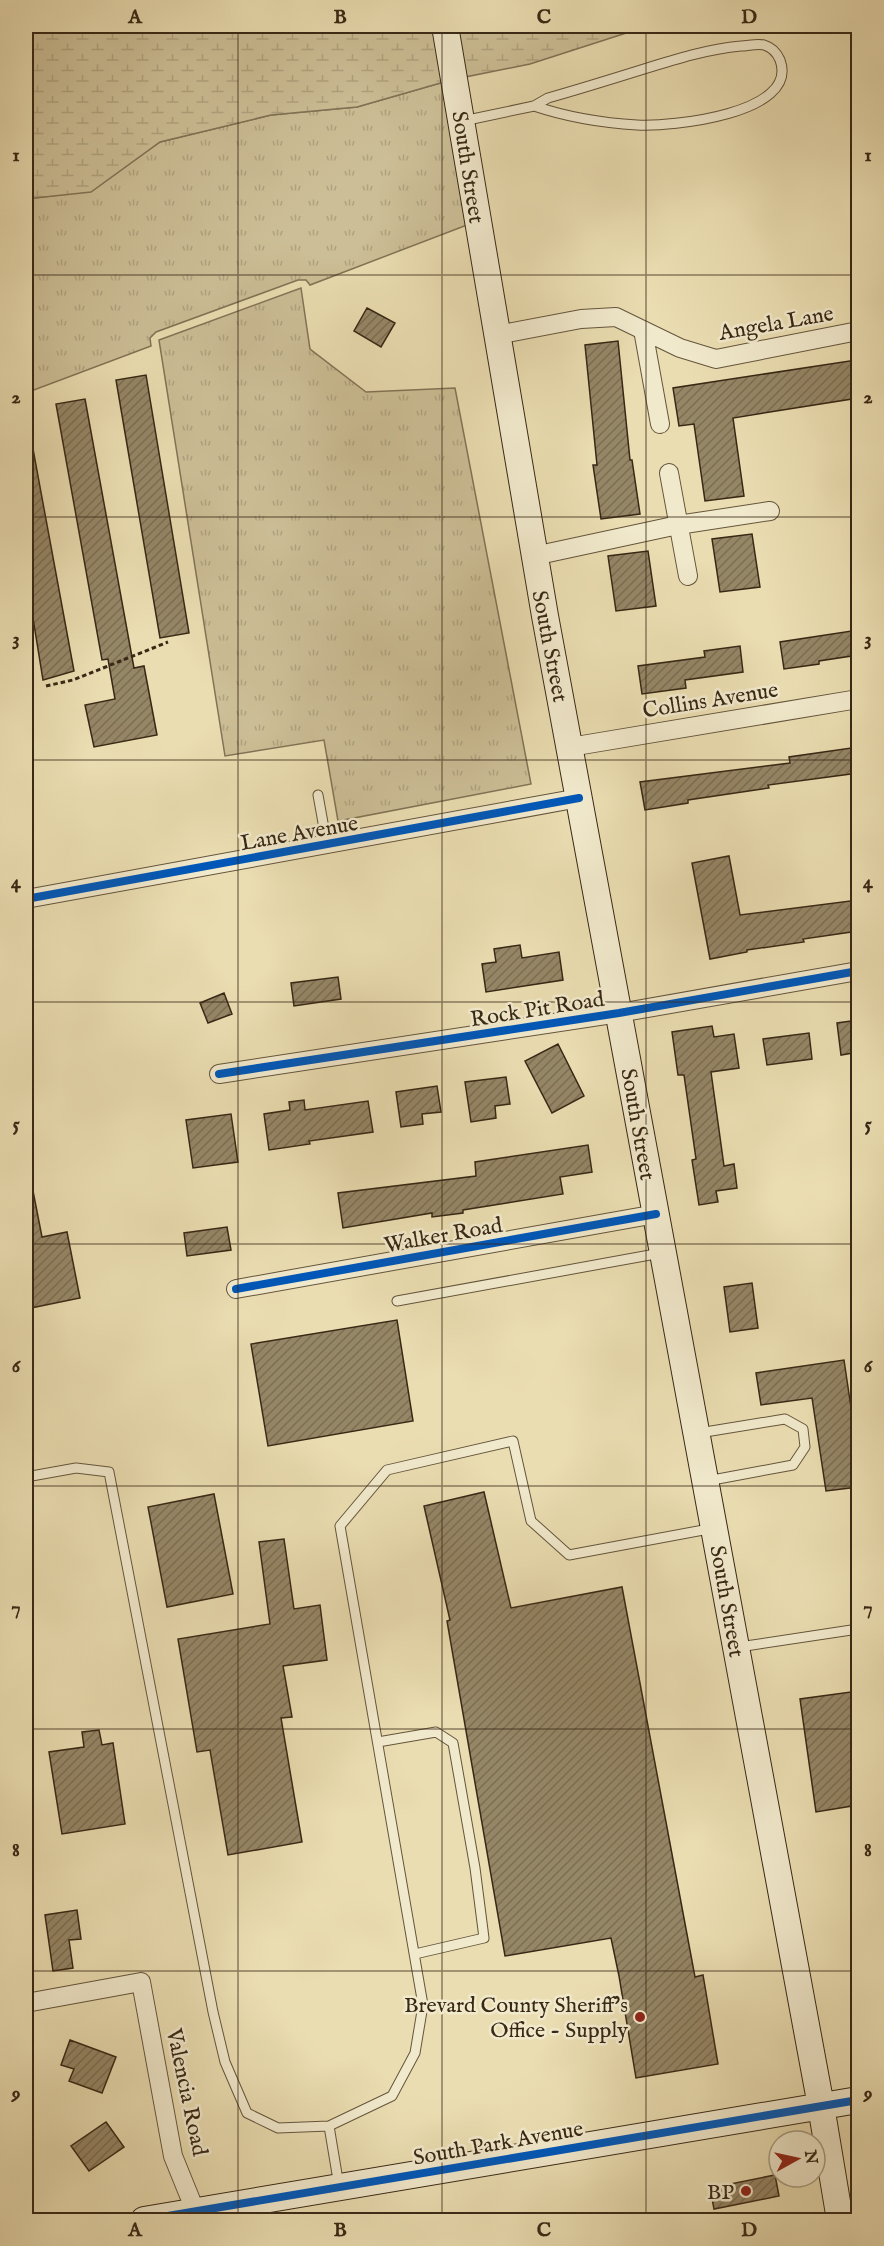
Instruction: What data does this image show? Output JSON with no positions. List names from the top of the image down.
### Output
{
  "streets": {
    "main road": ["South Street", "South Park Avenue"],
    "street": [
      "Angela Lane",
      "Collins Avenue",
      "Lane Avenue",
      "Rock Pit Road",
      "Walker Road",
      "Valencia Road"
    ]
  },
  "crossings": [
    ["South Street", "Angela Lane"],
    ["South Street", "Collins Avenue"],
    ["South Street", "Lane Avenue"],
    ["South Street", "Rock Pit Road"],
    ["South Street", "Walker Road"],
    ["South Street", "South Park Avenue"],
    ["Valencia Road", "South Park Avenue"]
  ],
  "places": ["Brevard County Sheriff's Office - Supply", "BP"],
  "north": "right",
  "grid": {
    "columns": [
      "A",
      "B",
      "C",
      "D"
    ],
    "rows": [
      "1",
      "2",
      "3",
      "4",
      "5",
      "6",
      "7",
      "8",
      "9"
    ]
  }
}
